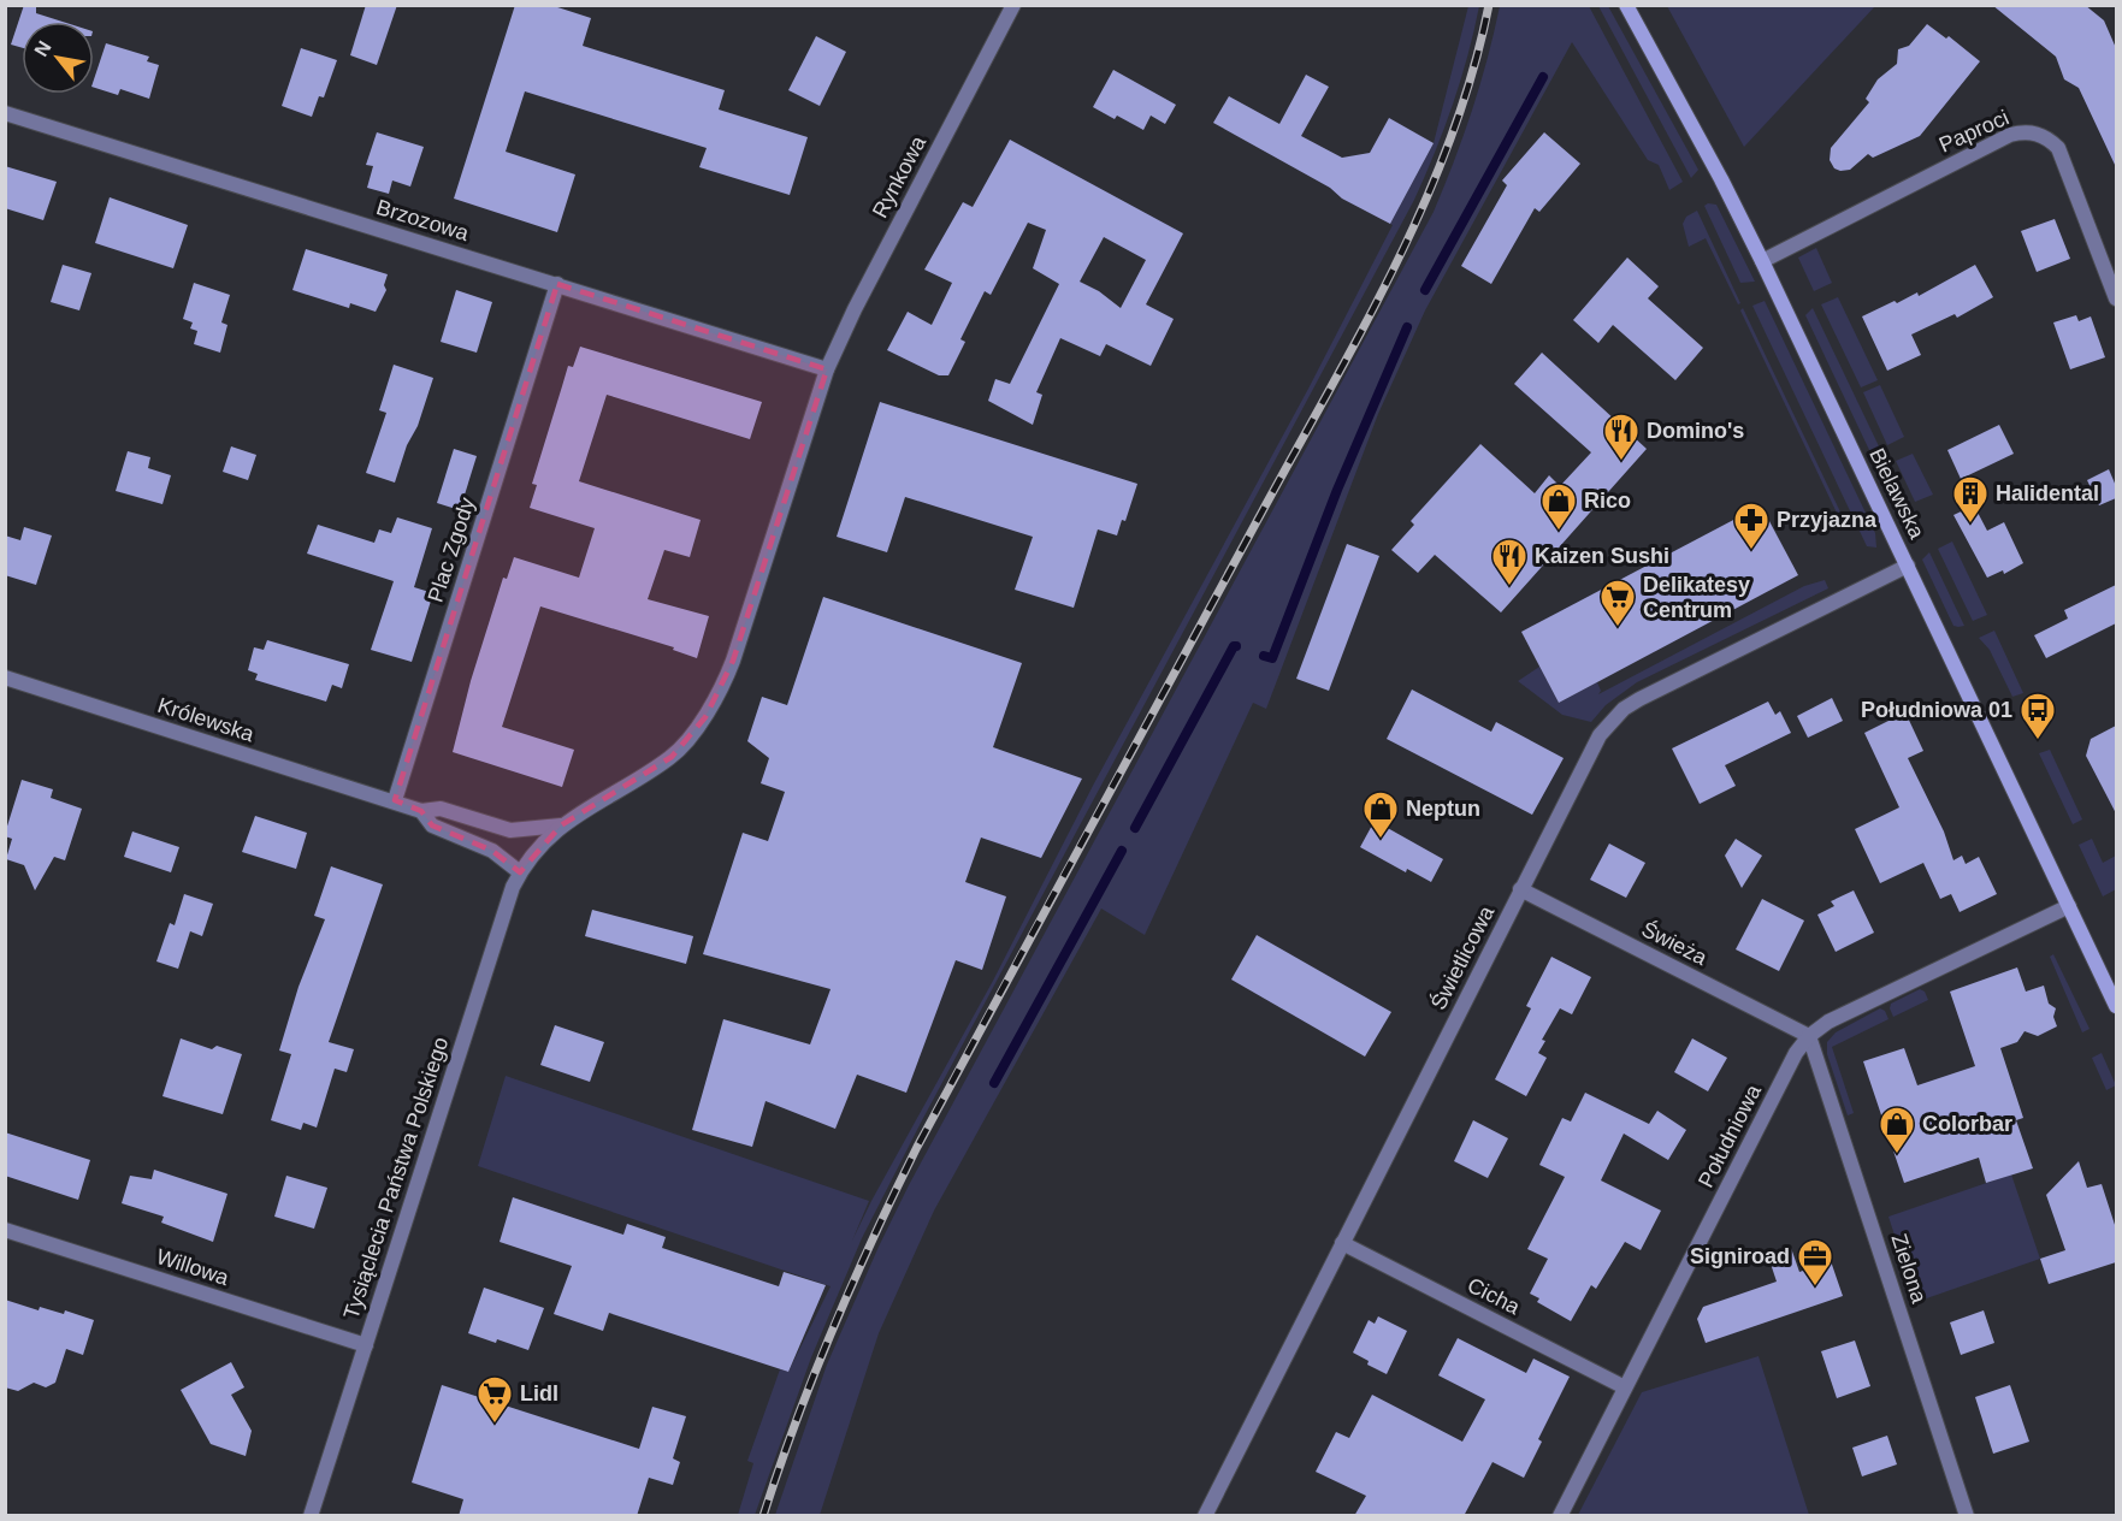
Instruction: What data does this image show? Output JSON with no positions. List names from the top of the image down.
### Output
{
  "streets": {
    "street": [
      "Paproci",
      "Rynkowa",
      "Brzozowa",
      "Bielawska",
      "Plac Zgody",
      "Królewska",
      "Świeża",
      "Świetlicowa",
      "Południowa",
      "Tysiąclecia Państwa Polskiego",
      "Willowa",
      "Zielona",
      "Cicha"
    ]
  },
  "crossings": [
    ["Paproci", "Bielawska"],
    ["Rynkowa", "Brzozowa"],
    ["Brzozowa", "Plac Zgody"],
    ["Bielawska", "Świetlicowa"],
    ["Bielawska", "Południowa"],
    ["Plac Zgody", "Królewska"],
    ["Świeża", "Świetlicowa"],
    ["Świeża", "Południowa"],
    ["Świeża", "Zielona"],
    ["Świetlicowa", "Cicha"],
    ["Południowa", "Zielona"],
    ["Południowa", "Cicha"],
    ["Tysiąclecia Państwa Polskiego", "Willowa"]
  ],
  "places": {
    "restaurant": ["Domino's", "Kaizen Sushi"],
    "building": ["Halidental"],
    "shop": ["Rico", "Neptun", "Colorbar"],
    "pharmacy": ["Przyjazna"],
    "supermarket": ["Delikatesy Centrum", "Lidl"],
    "bus stop": ["Południowa 01"],
    "office": ["Signiroad"]
  },
  "north": "top left"
}
